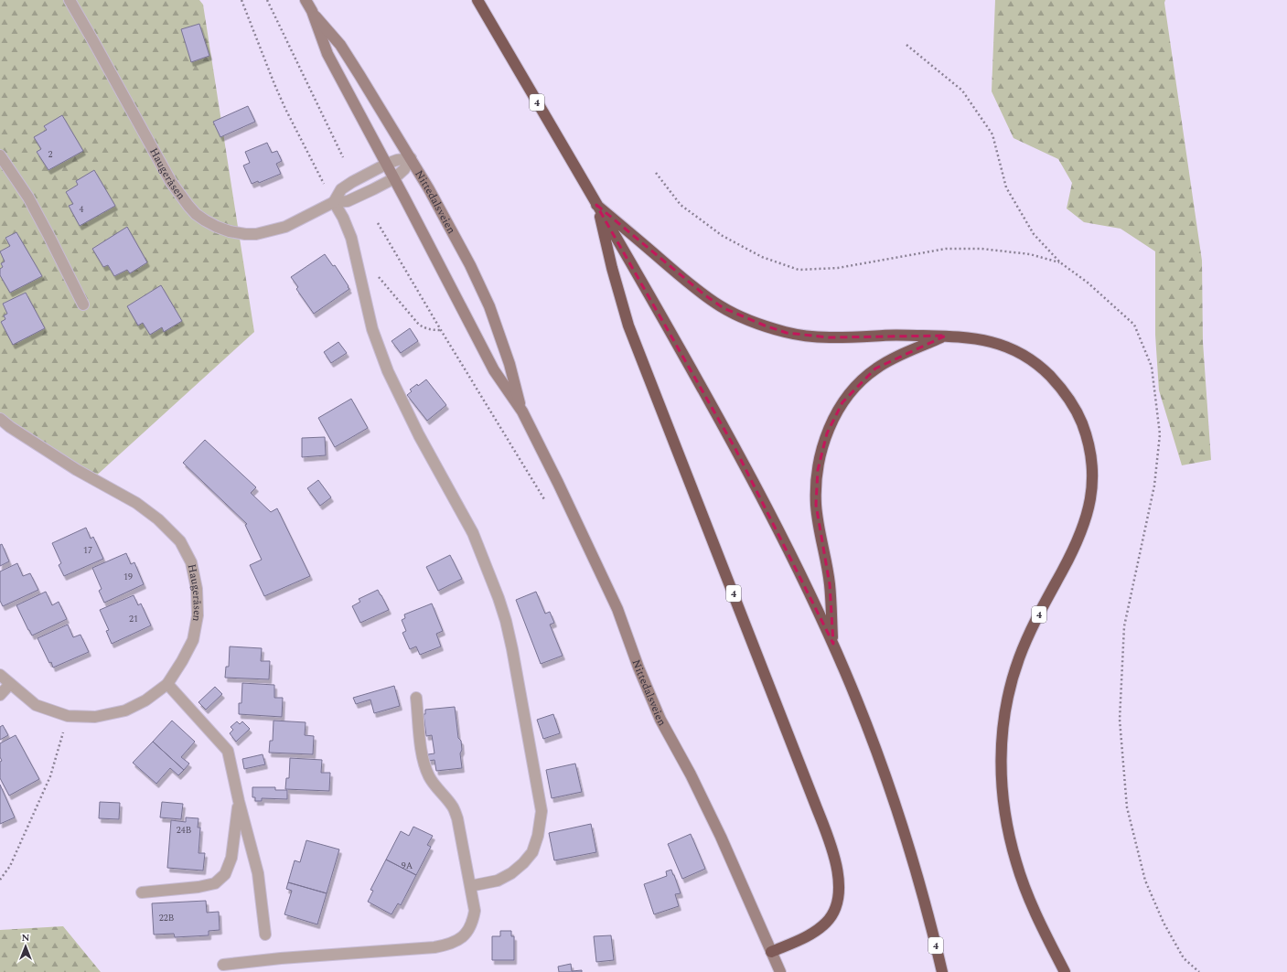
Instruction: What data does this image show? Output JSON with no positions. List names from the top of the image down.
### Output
{
  "streets": {
    "highway": ["4"],
    "main road": ["Nittedalsveien"],
    "street": ["Haugeråsen"]
  },
  "crossings": [
    ["4", "Nittedalsveien"],
    ["Haugeråsen", "Nittedalsveien"]
  ],
  "house_numbers": [
    "2",
    "4",
    "17",
    "19",
    "21",
    "24B",
    "9A",
    "22B"
  ],
  "north": "top"
}
